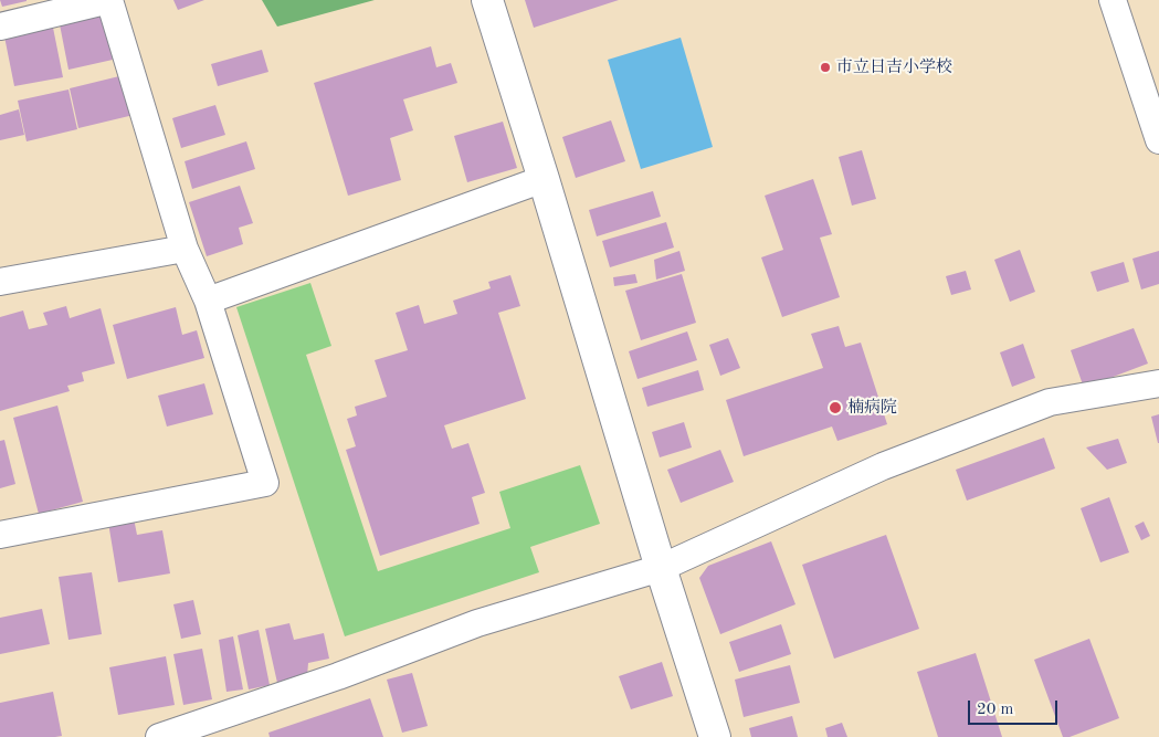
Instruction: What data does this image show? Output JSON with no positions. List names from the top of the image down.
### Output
{
  "places": ["市立日吉小学校", "楠病院"],
  "scale_bar": "20 m"
}
